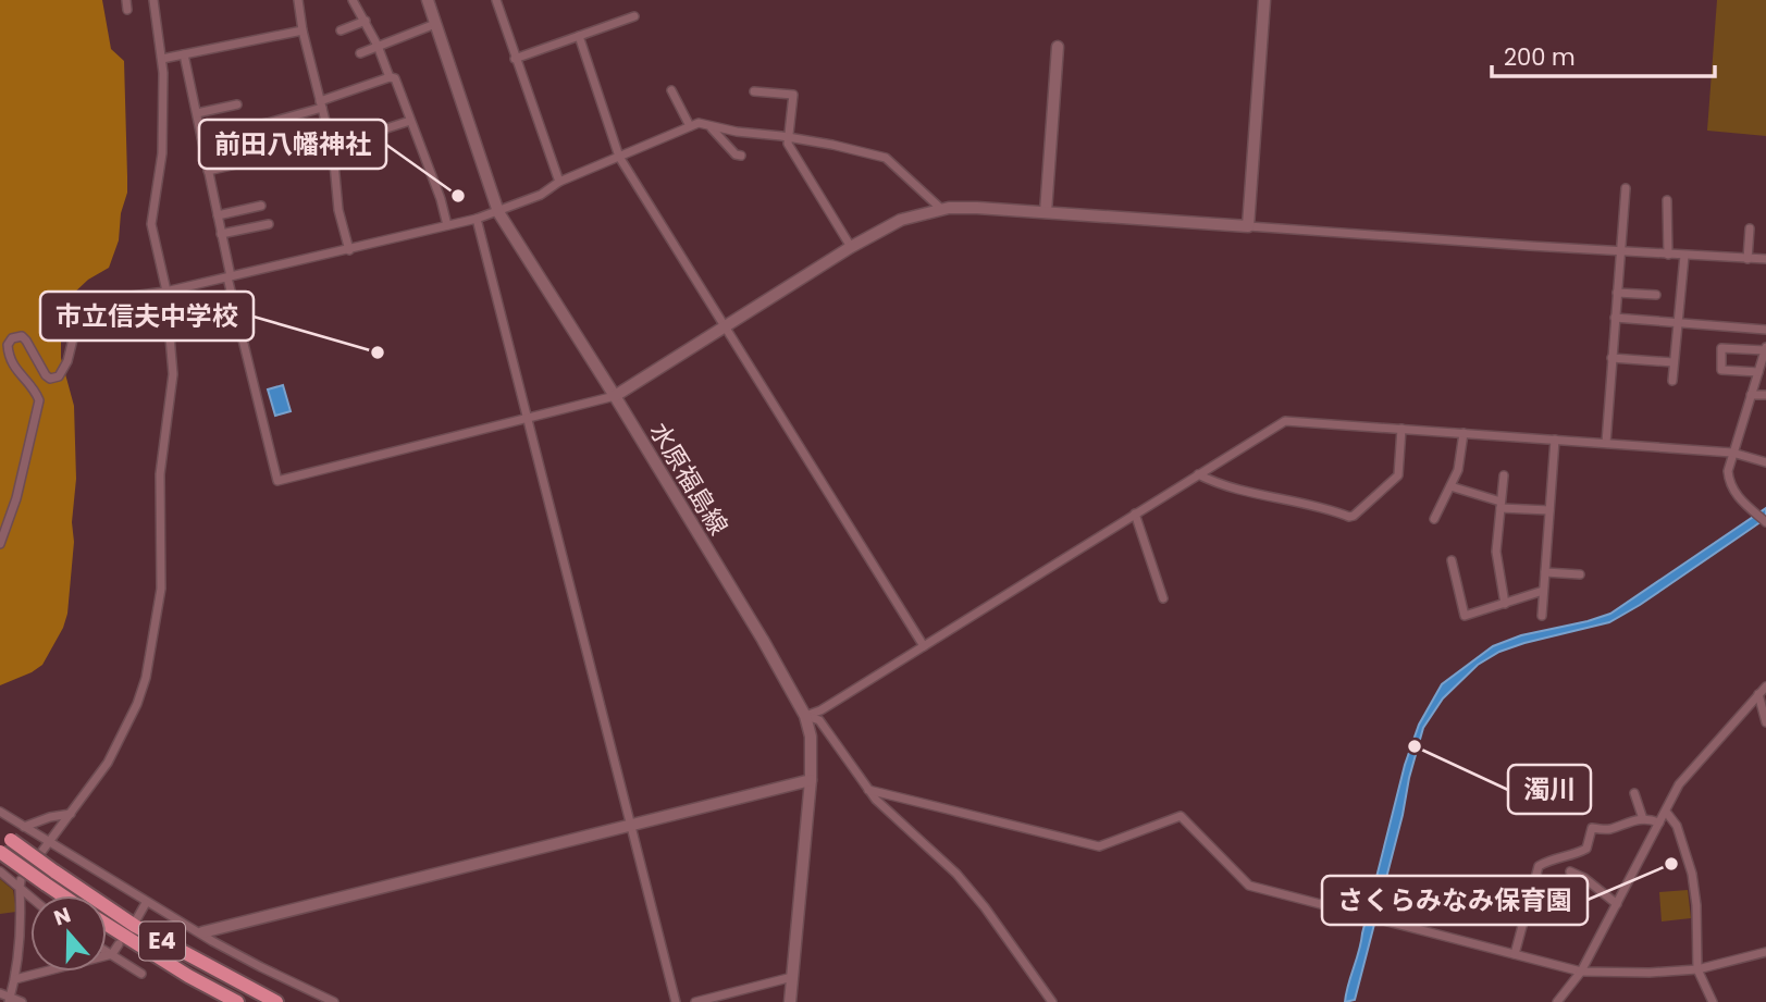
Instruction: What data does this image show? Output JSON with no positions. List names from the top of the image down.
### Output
{
  "streets": {
    "highway": ["E4"],
    "street": ["水原福島線"]
  },
  "places": [
    "前田八幡神社",
    "市立信夫中学校",
    "濁川",
    "さくらみなみ保育園"
  ],
  "scale_bar": "200 m",
  "north": "top"
}
